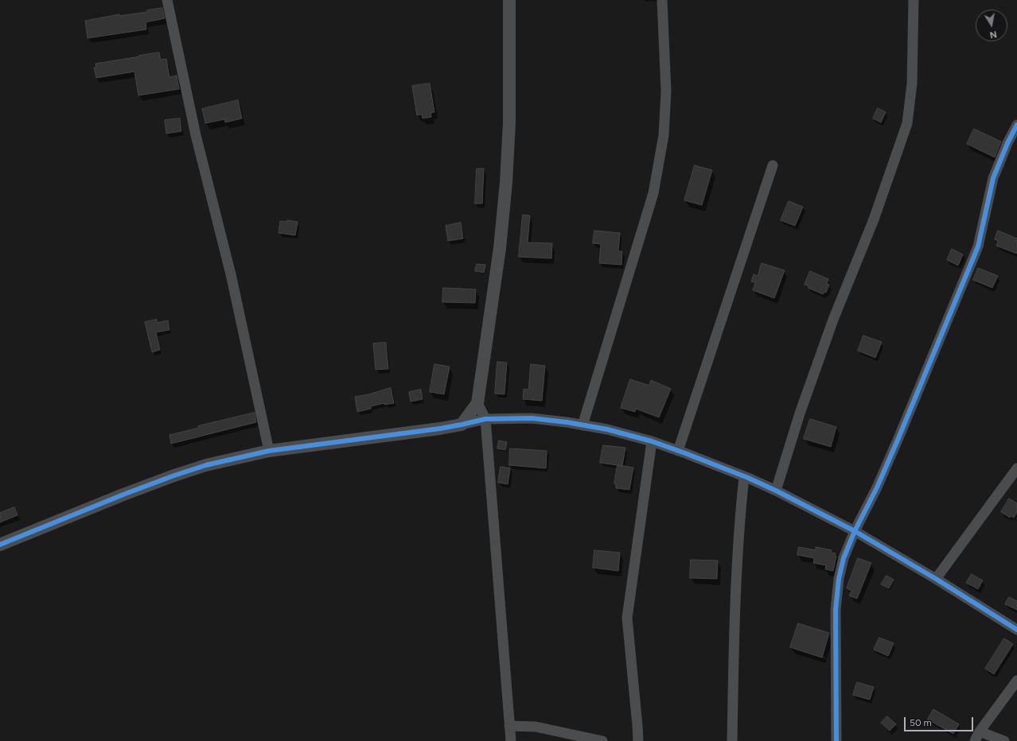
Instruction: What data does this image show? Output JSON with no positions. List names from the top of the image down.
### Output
{
  "scale_bar": "50 m",
  "north": "bottom"
}
